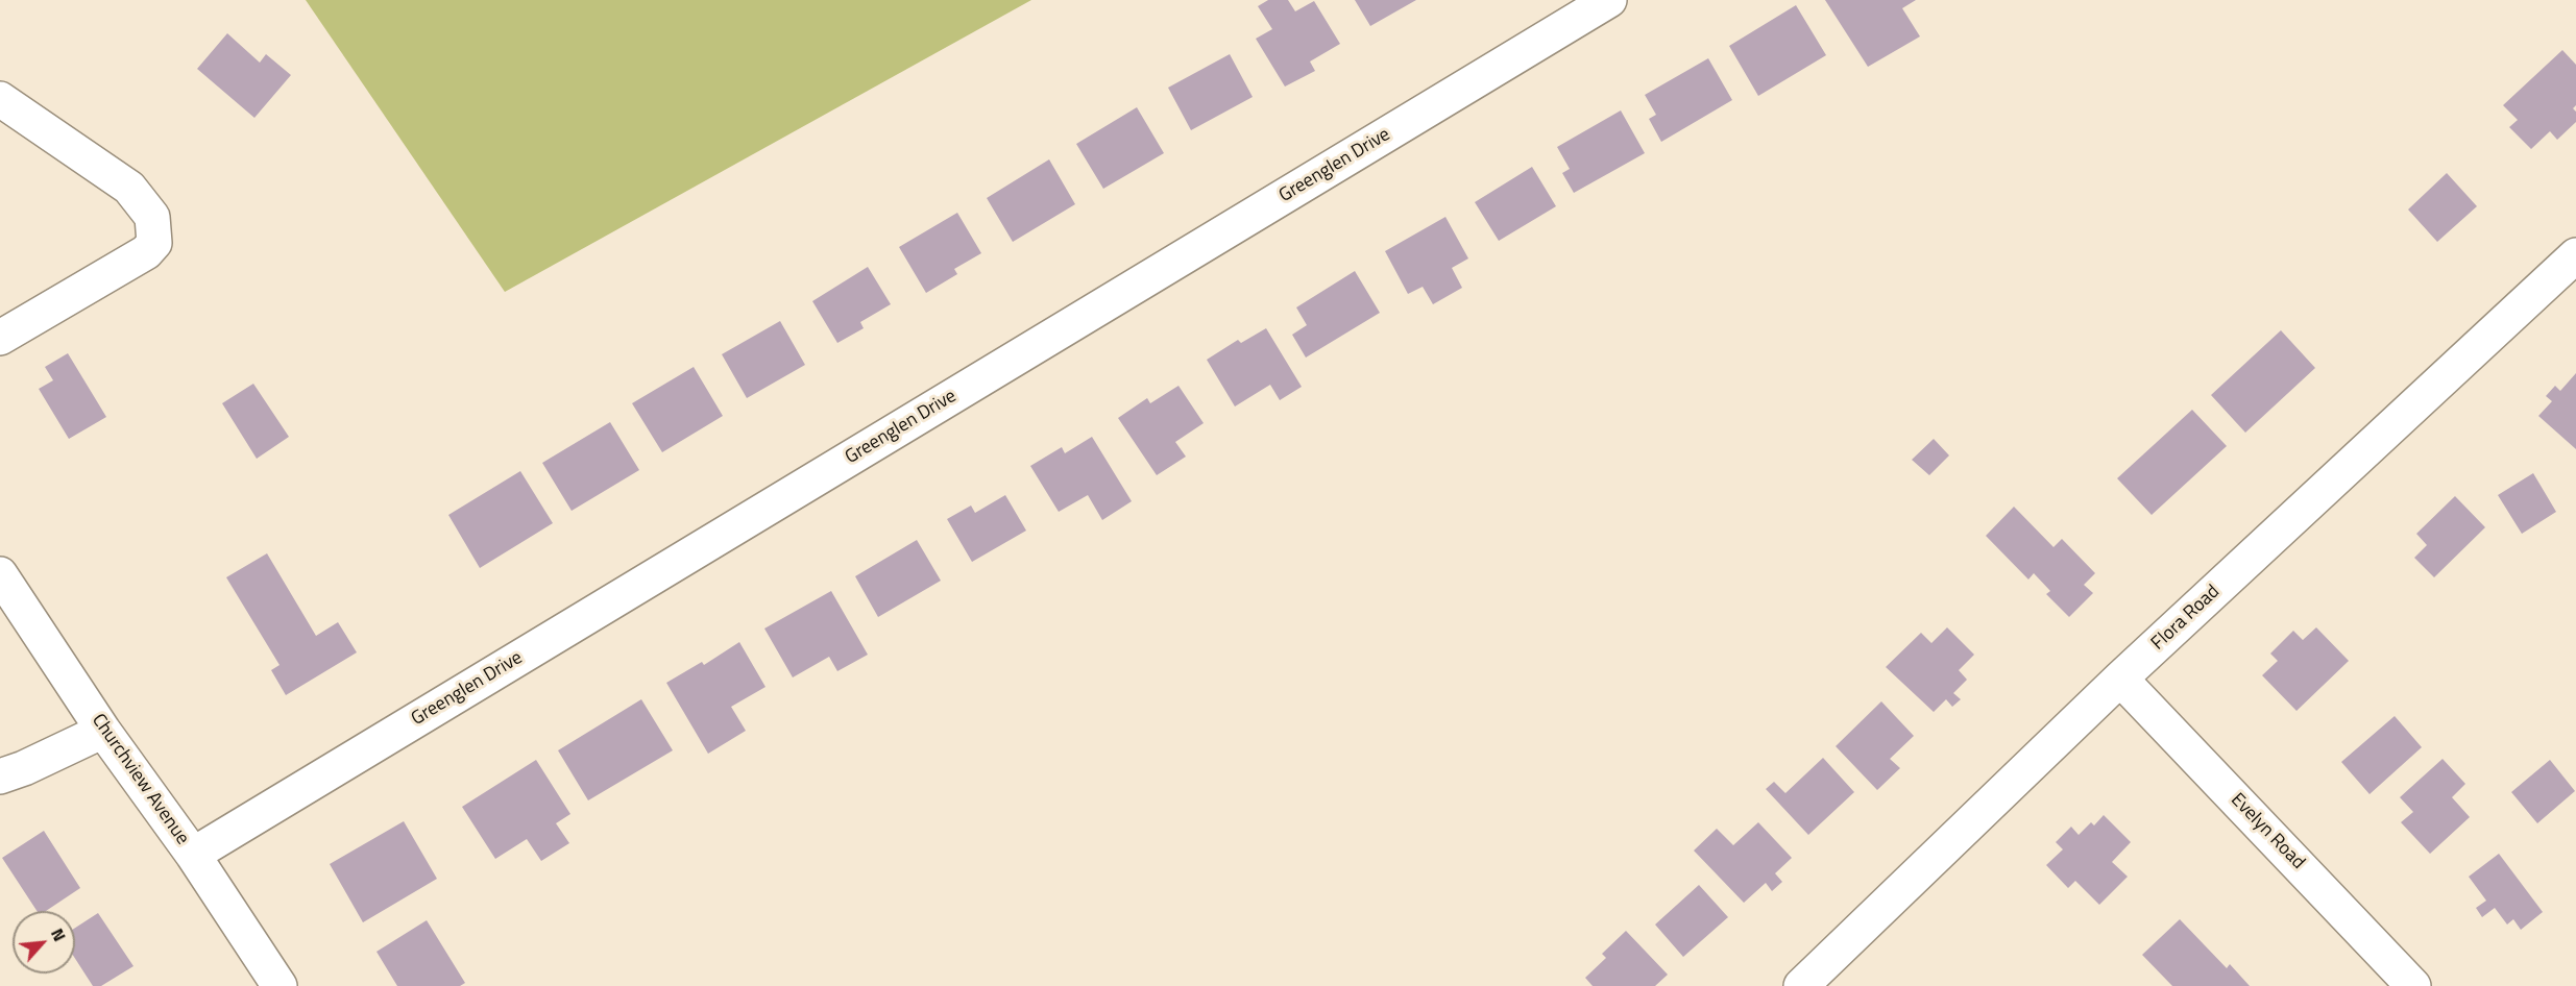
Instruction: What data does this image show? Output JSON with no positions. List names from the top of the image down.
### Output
{
  "streets": {
    "street": [
      "Greenglen Drive",
      "Flora Road",
      "Churchview Avenue",
      "Evelyn Road"
    ]
  },
  "crossings": [
    ["Greenglen Drive", "Churchview Avenue"],
    ["Flora Road", "Evelyn Road"]
  ],
  "north": "top right"
}
